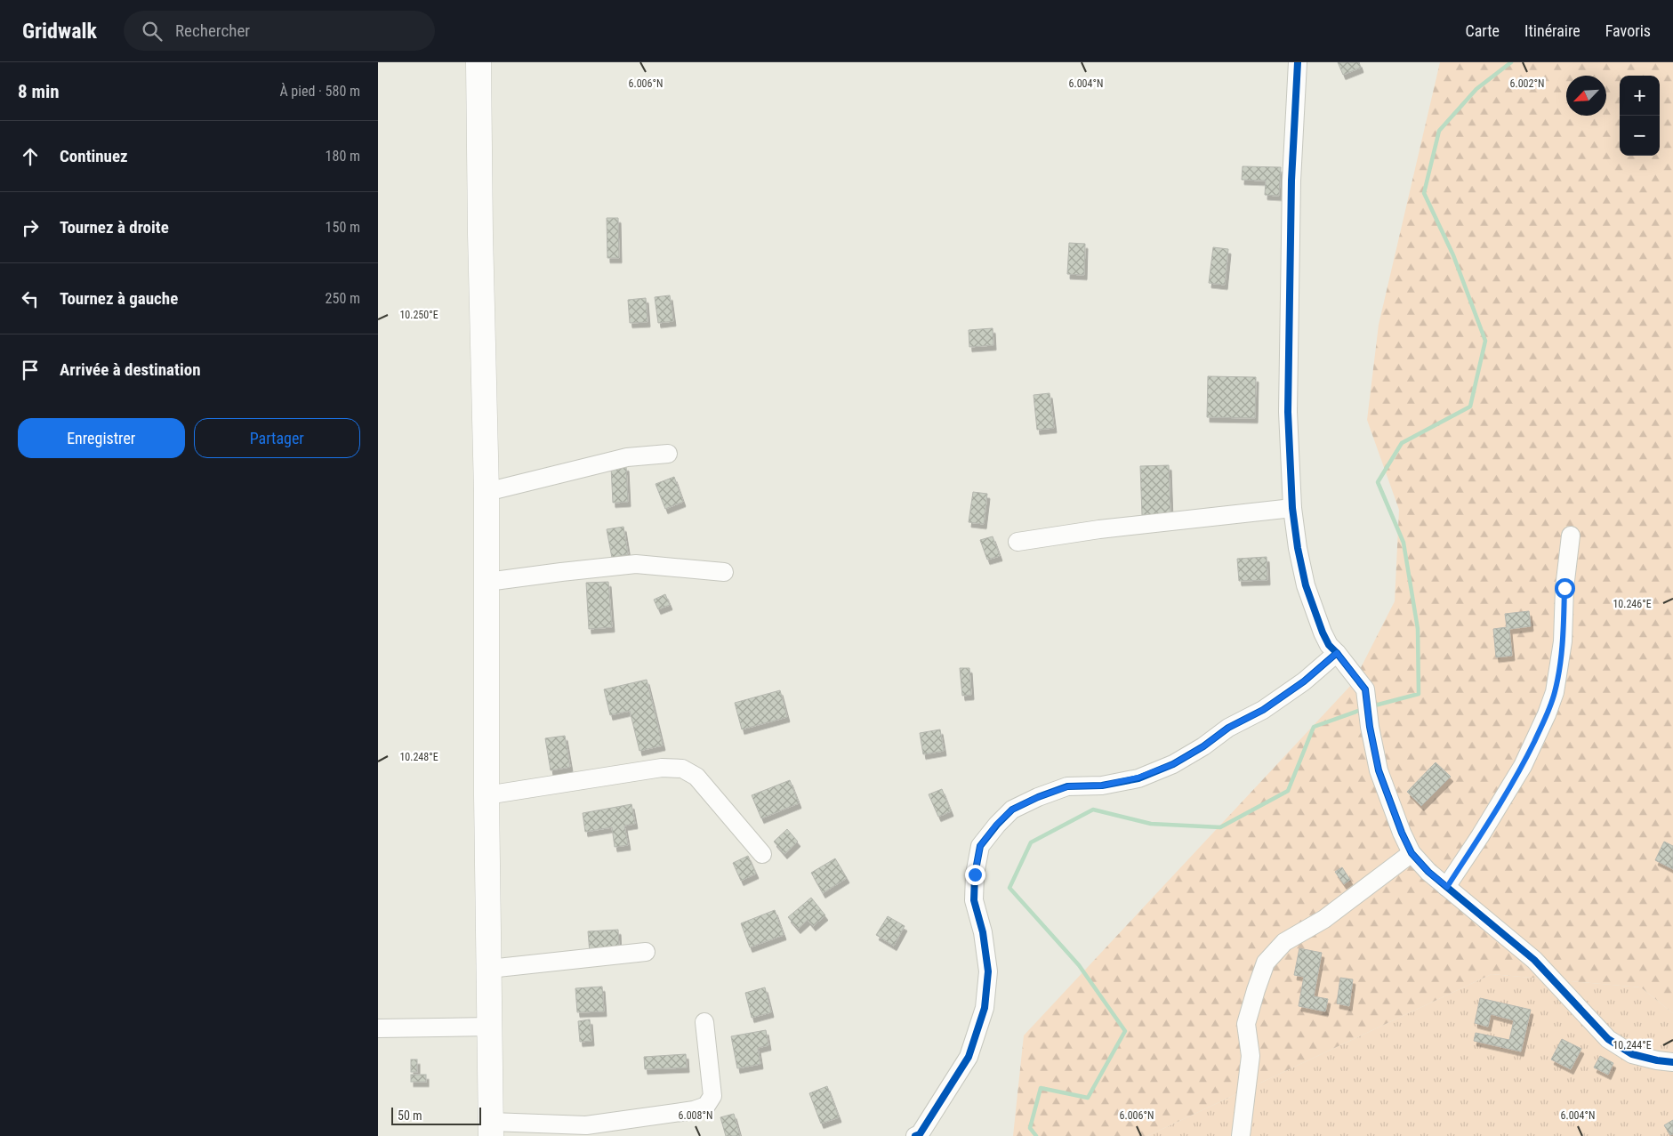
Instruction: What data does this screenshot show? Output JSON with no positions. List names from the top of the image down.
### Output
{
  "scale_bar": "50 m",
  "north": "bottom left",
  "page": {
    "header": "Gridwalk",
    "search": "Rechercher",
    "nav": ["Carte", "Itinéraire", "Favoris"],
    "heading": ["8 min", "À pied · 580 m"],
    "map_buttons": ["+", "−"],
    "list": [
      ["Continuez", "180 m"],
      ["Tournez à droite", "150 m"],
      ["Tournez à gauche", "250 m"],
      "Arrivée à destination"
    ],
    "buttons": ["Enregistrer", "Partager"],
    "scale": "50 m"
  },
  "coordinates": [
    "6.002°N",
    "6.006°N",
    "6.004°N",
    "10.250°E",
    "10.246°E",
    "10.248°E",
    "10.244°E",
    "6.008°N"
  ]
}
